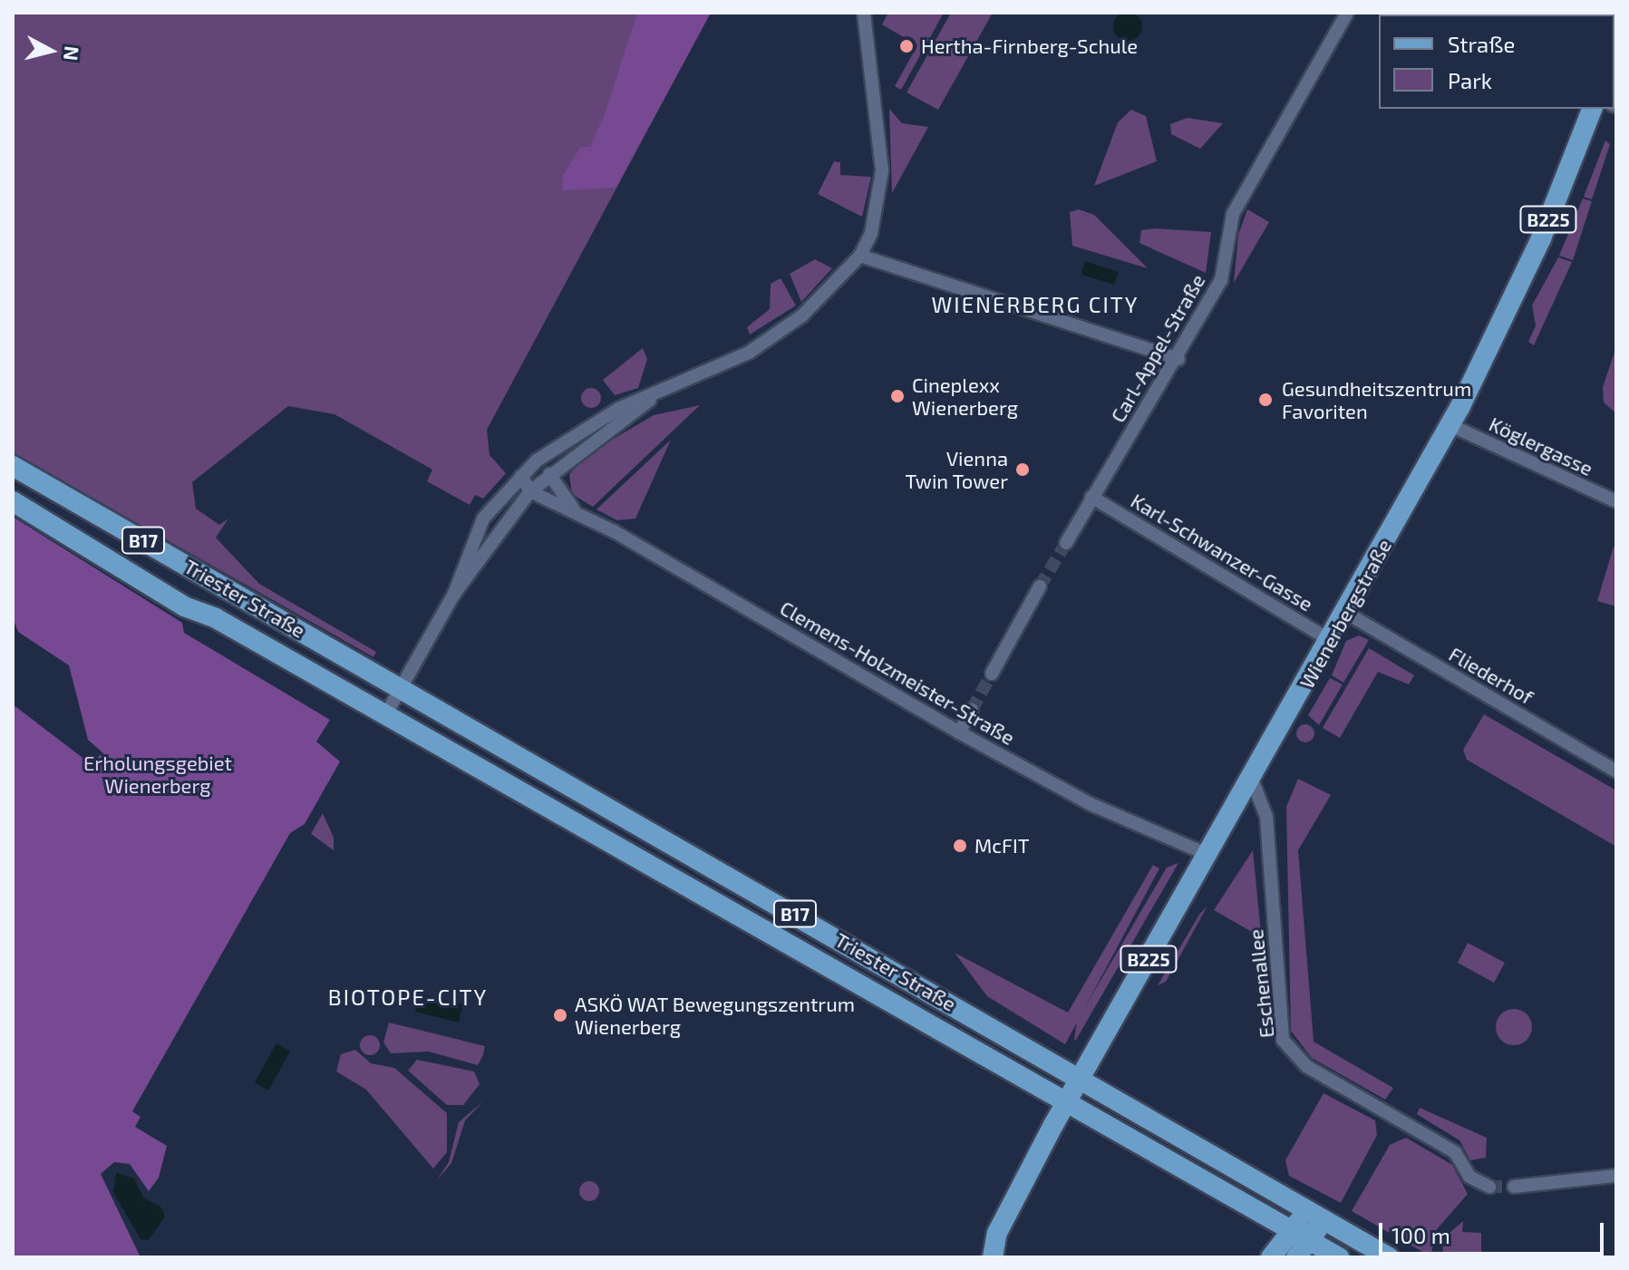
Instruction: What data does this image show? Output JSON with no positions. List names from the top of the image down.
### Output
{
  "streets": {
    "main road": [
      "B225",
      "B17",
      "Triester Straße",
      "Wienerbergstraße"
    ],
    "street": [
      "Carl-Appel-Straße",
      "Köglergasse",
      "Karl-Schwanzer-Gasse",
      "Clemens-Holzmeister-Straße",
      "Fliederhof",
      "Eschenallee"
    ]
  },
  "crossings": [
    ["Carl-Appel-Straße", "Karl-Schwanzer-Gasse"],
    ["Köglergasse", "Wienerbergstraße"],
    ["Karl-Schwanzer-Gasse", "Wienerbergstraße"],
    ["Triester Straße", "Wienerbergstraße"],
    ["Wienerbergstraße", "Clemens-Holzmeister-Straße"],
    ["Wienerbergstraße", "Fliederhof"],
    ["Wienerbergstraße", "Eschenallee"]
  ],
  "districts": ["WIENERBERG CITY", "BIOTOPE-CITY"],
  "parks": ["Erholungsgebiet Wienerberg"],
  "places": [
    "Hertha-Firnberg-Schule",
    "Cineplexx Wienerberg",
    "Gesundheitszentrum Favoriten",
    "Vienna Twin Tower",
    "McFIT",
    "ASKÖ WAT Bewegungszentrum Wienerberg"
  ],
  "legend": ["Straße", "Park"],
  "scale_bar": "100 m",
  "north": "right"
}
